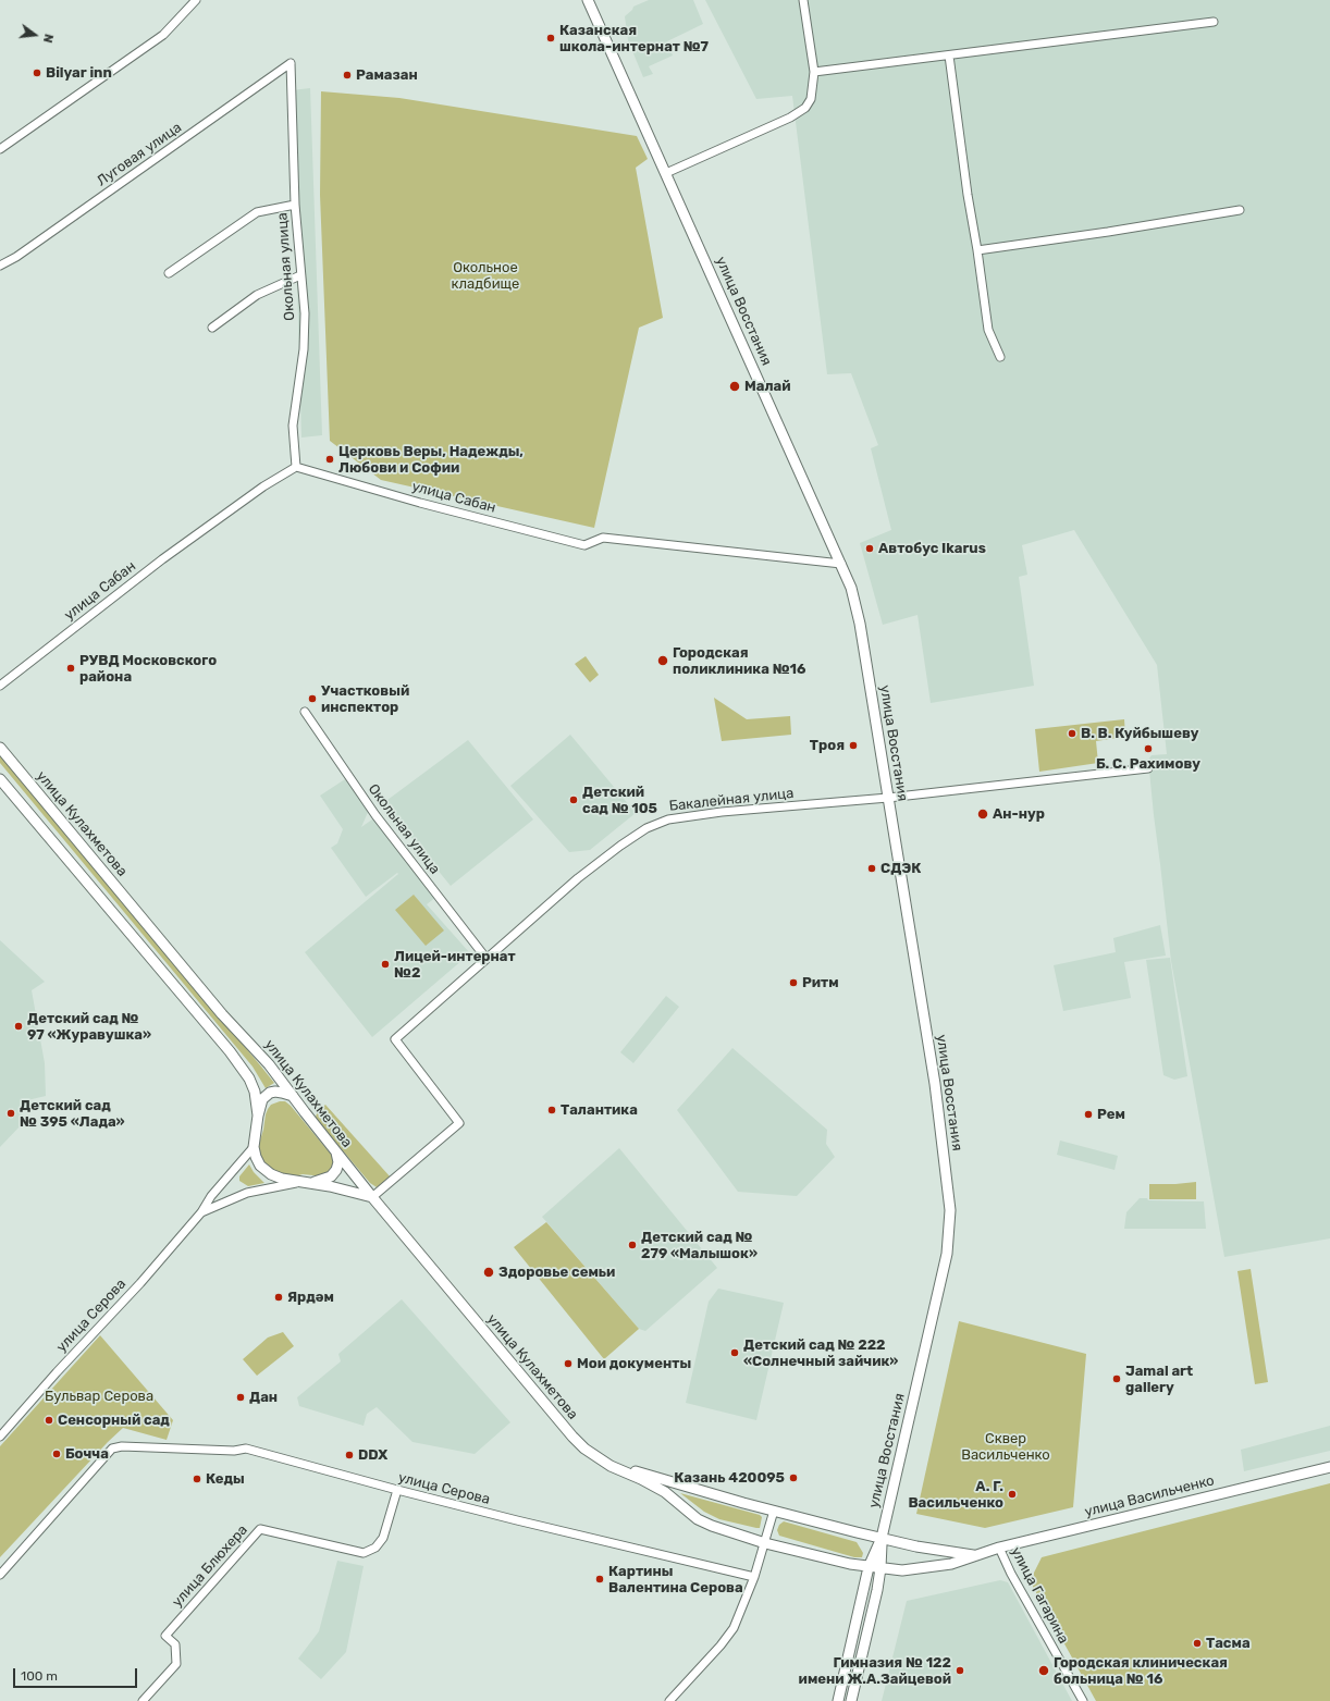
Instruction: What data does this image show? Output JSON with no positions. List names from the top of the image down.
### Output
{
  "streets": {
    "main road": ["улица Восстания", "улица Кулахметова", "улица Васильченко"],
    "street": [
      "Луговая улица",
      "Окольная улица",
      "улица Сабан",
      "Бакалейная улица",
      "улица Серова",
      "улица Блюхера",
      "улица Гагарина"
    ]
  },
  "crossings": [
    ["Луговая улица", "Окольная улица"],
    ["Окольная улица", "улица Сабан"],
    ["Окольная улица", "Бакалейная улица"],
    ["улица Восстания", "улица Сабан"],
    ["улица Восстания", "Бакалейная улица"],
    ["улица Восстания", "улица Кулахметова"],
    ["улица Восстания", "улица Васильченко"],
    ["Бакалейная улица", "улица Кулахметова"],
    ["улица Кулахметова", "улица Серова"],
    ["улица Серова", "улица Блюхера"],
    ["улица Васильченко", "улица Гагарина"]
  ],
  "parks": ["Окольное кладбище", "Бульвар Серова", "Сквер Васильченко"],
  "places": [
    "Казанская школа-интернат №7",
    "Bilyar inn",
    "Рамазан",
    "Малай",
    "Церковь Веры, Надежды, Любови и Софии",
    "Автобус Ikarus",
    "Городская поликлиника №16",
    "РУВД Московского района",
    "Участковый инспектор",
    "В. В. Куйбышеву",
    "Троя",
    "Б. С. Рахимову",
    "Детский сад № 105",
    "Ан-нур",
    "СДЭК",
    "Лицей-интернат №2",
    "Ритм",
    "Детский сад № 97 «Журавушка»",
    "Талантика",
    "Детский сад № 395 «Лада»",
    "Рем",
    "Детский сад № 279 «Малышок»",
    "Здоровье семьи",
    "Ярдәм",
    "Детский сад № 222 «Солнечный зайчик»",
    "Мои документы",
    "Jamal art gallery",
    "Дан",
    "Сенсорный сад",
    "Бочча",
    "DDX",
    "Казань 420095",
    "Кеды",
    "А. Г. Васильченко",
    "Картины Валентина Серова",
    "Тасма",
    "Гимназия № 122 имени Ж.А.Зайцевой",
    "Городская клиническая больница № 16"
  ],
  "scale_bar": "100 m",
  "north": "right"
}
